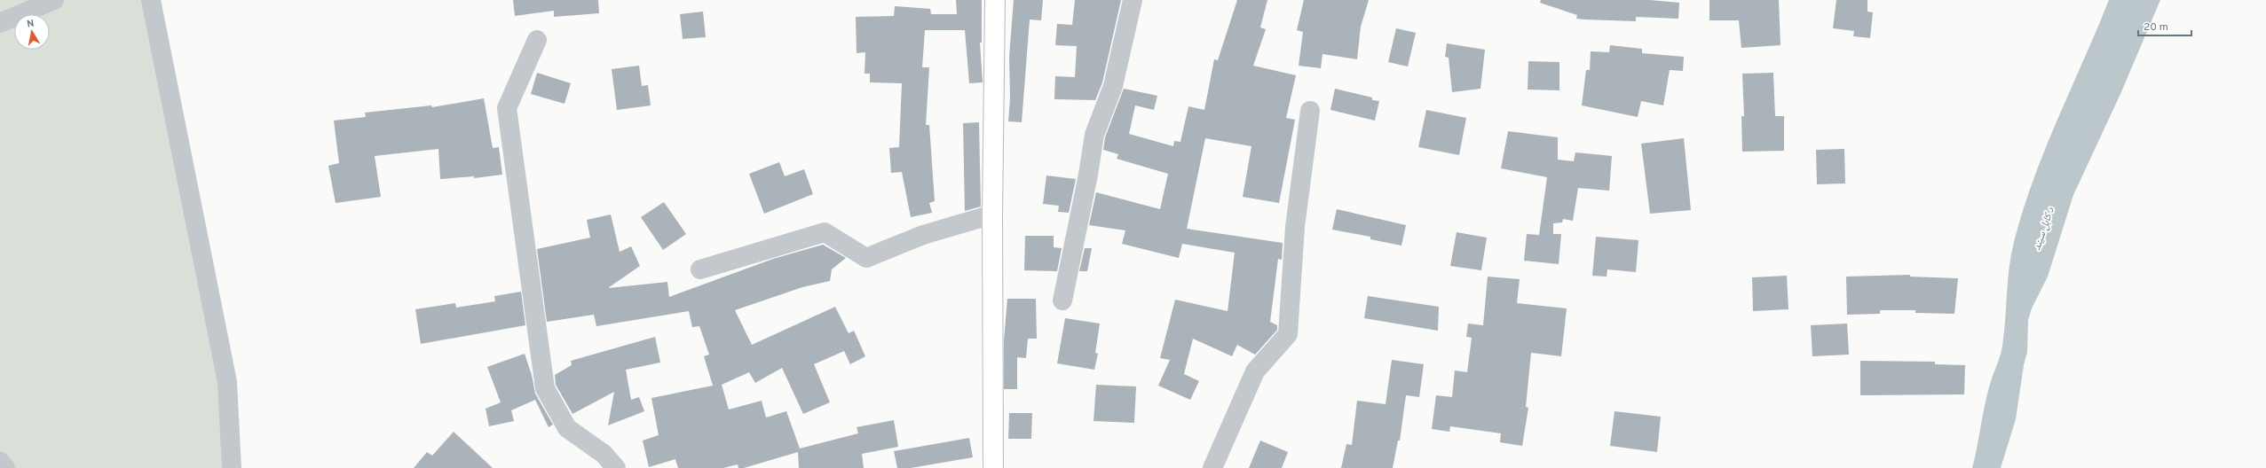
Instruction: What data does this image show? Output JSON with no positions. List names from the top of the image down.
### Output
{
  "water": ["د کابل سيند"],
  "scale_bar": "20 m",
  "north": "top"
}
